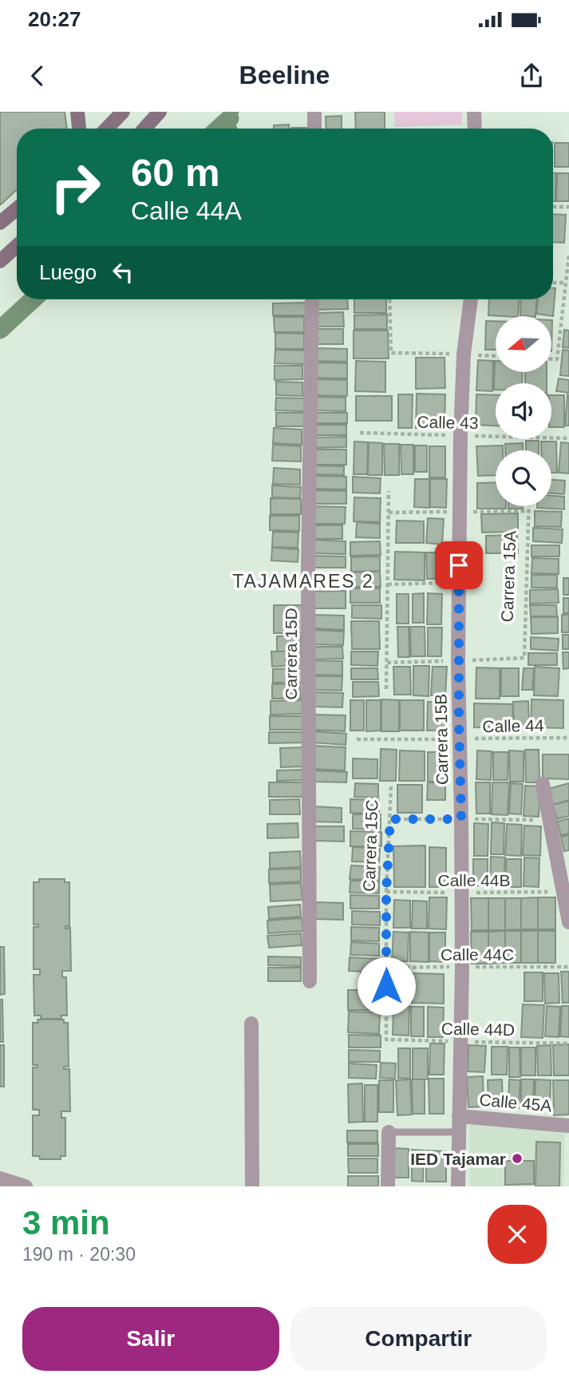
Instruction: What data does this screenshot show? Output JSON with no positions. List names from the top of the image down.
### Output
{
  "streets": {
    "street": ["Carrera 15D", "Carrera 15B", "Calle 45A"],
    "path": [
      "Calle 43",
      "Carrera 15A",
      "Calle 44",
      "Carrera 15C",
      "Calle 44B",
      "Calle 44C",
      "Calle 44D"
    ]
  },
  "crossings": [
    ["Calle 43", "Carrera 15B"],
    ["Calle 44", "Carrera 15B"],
    ["Carrera 15B", "Calle 44B"],
    ["Carrera 15B", "Calle 44C"],
    ["Carrera 15B", "Calle 44D"],
    ["Carrera 15B", "Calle 45A"],
    ["Carrera 15C", "Calle 44B"],
    ["Carrera 15C", "Calle 44C"],
    ["Carrera 15C", "Calle 44D"]
  ],
  "districts": ["TAJAMARES 2"],
  "places": ["IED Tajamar"],
  "north": "left",
  "page": {
    "status": "20:27",
    "header": "Beeline",
    "turn": ["60 m", "Calle 44A"],
    "then": "Luego",
    "heading": ["3 min", "190 m · 20:30"],
    "buttons": ["Salir", "Compartir"]
  }
}
